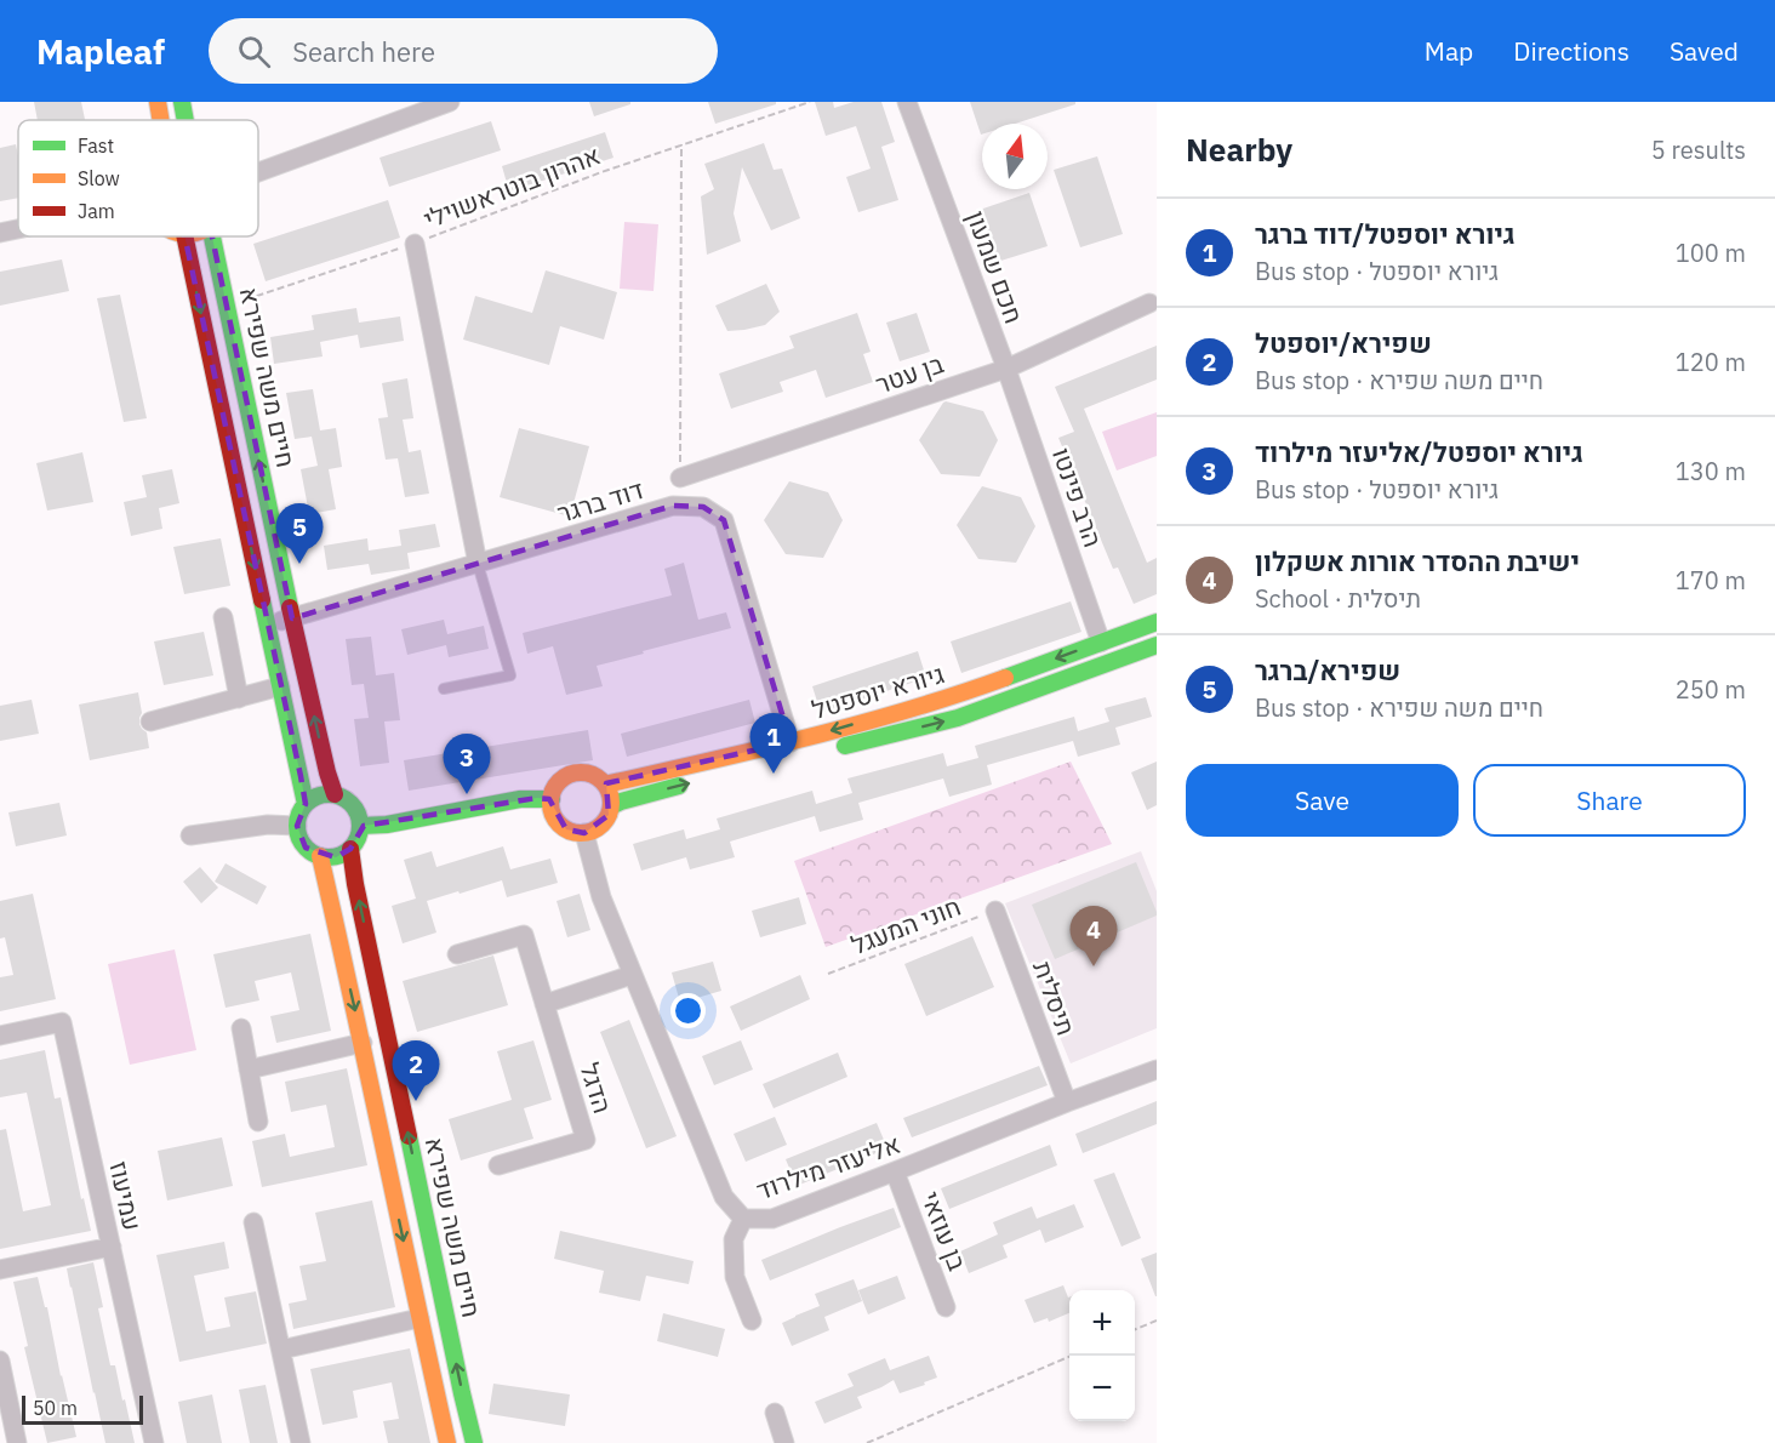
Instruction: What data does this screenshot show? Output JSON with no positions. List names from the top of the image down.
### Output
{
  "streets": {
    "street": [
      "חכם שמעון",
      "בן עטר",
      "חיים משה שפירא",
      "הרב פינטו",
      "דוד ברגר",
      "גיורא יוספטל",
      "תיסלית",
      "הדגל",
      "אליעזר מילרוד",
      "עמיעוז",
      "בן עוזאי"
    ],
    "path": ["אהרון בוטראשוילי", "חוני המעגל"]
  },
  "crossings": [
    ["אהרון בוטראשוילי", "חיים משה שפירא"],
    ["חכם שמעון", "בן עטר"],
    ["חכם שמעון", "הרב פינטו"],
    ["בן עטר", "הרב פינטו"],
    ["חיים משה שפירא", "דוד ברגר"],
    ["הרב פינטו", "גיורא יוספטל"],
    ["דוד ברגר", "גיורא יוספטל"],
    ["גיורא יוספטל", "אליעזר מילרוד"],
    ["חוני המעגל", "תיסלית"],
    ["תיסלית", "אליעזר מילרוד"],
    ["אליעזר מילרוד", "בן עוזאי"]
  ],
  "legend": ["Fast", "Slow", "Jam"],
  "scale_bar": "50 m",
  "north": "top",
  "page": {
    "header": "Mapleaf",
    "search": "Search here",
    "nav": ["Map", "Directions", "Saved"],
    "heading": ["Nearby", "5 results"],
    "list": [
      {
        "mark": "1",
        "name": "גיורא יוספטל/דוד ברגר",
        "note": "Bus stop · גיורא יוספטל",
        "value": "100 m"
      },
      {
        "mark": "2",
        "name": "שפירא/יוספטל",
        "note": "Bus stop · חיים משה שפירא",
        "value": "120 m"
      },
      {
        "mark": "3",
        "name": "גיורא יוספטל/אליעזר מילרוד",
        "note": "Bus stop · גיורא יוספטל",
        "value": "130 m"
      },
      {
        "mark": "4",
        "name": "ישיבת ההסדר אורות אשקלון",
        "note": "School · תיסלית",
        "value": "170 m"
      },
      {
        "mark": "5",
        "name": "שפירא/ברגר",
        "note": "Bus stop · חיים משה שפירא",
        "value": "250 m"
      }
    ],
    "pins": [
      "5",
      "1",
      "3",
      "4",
      "2"
    ],
    "buttons": ["Save", "Share"],
    "map_buttons": ["+", "−"],
    "scale": "50 m"
  }
}
